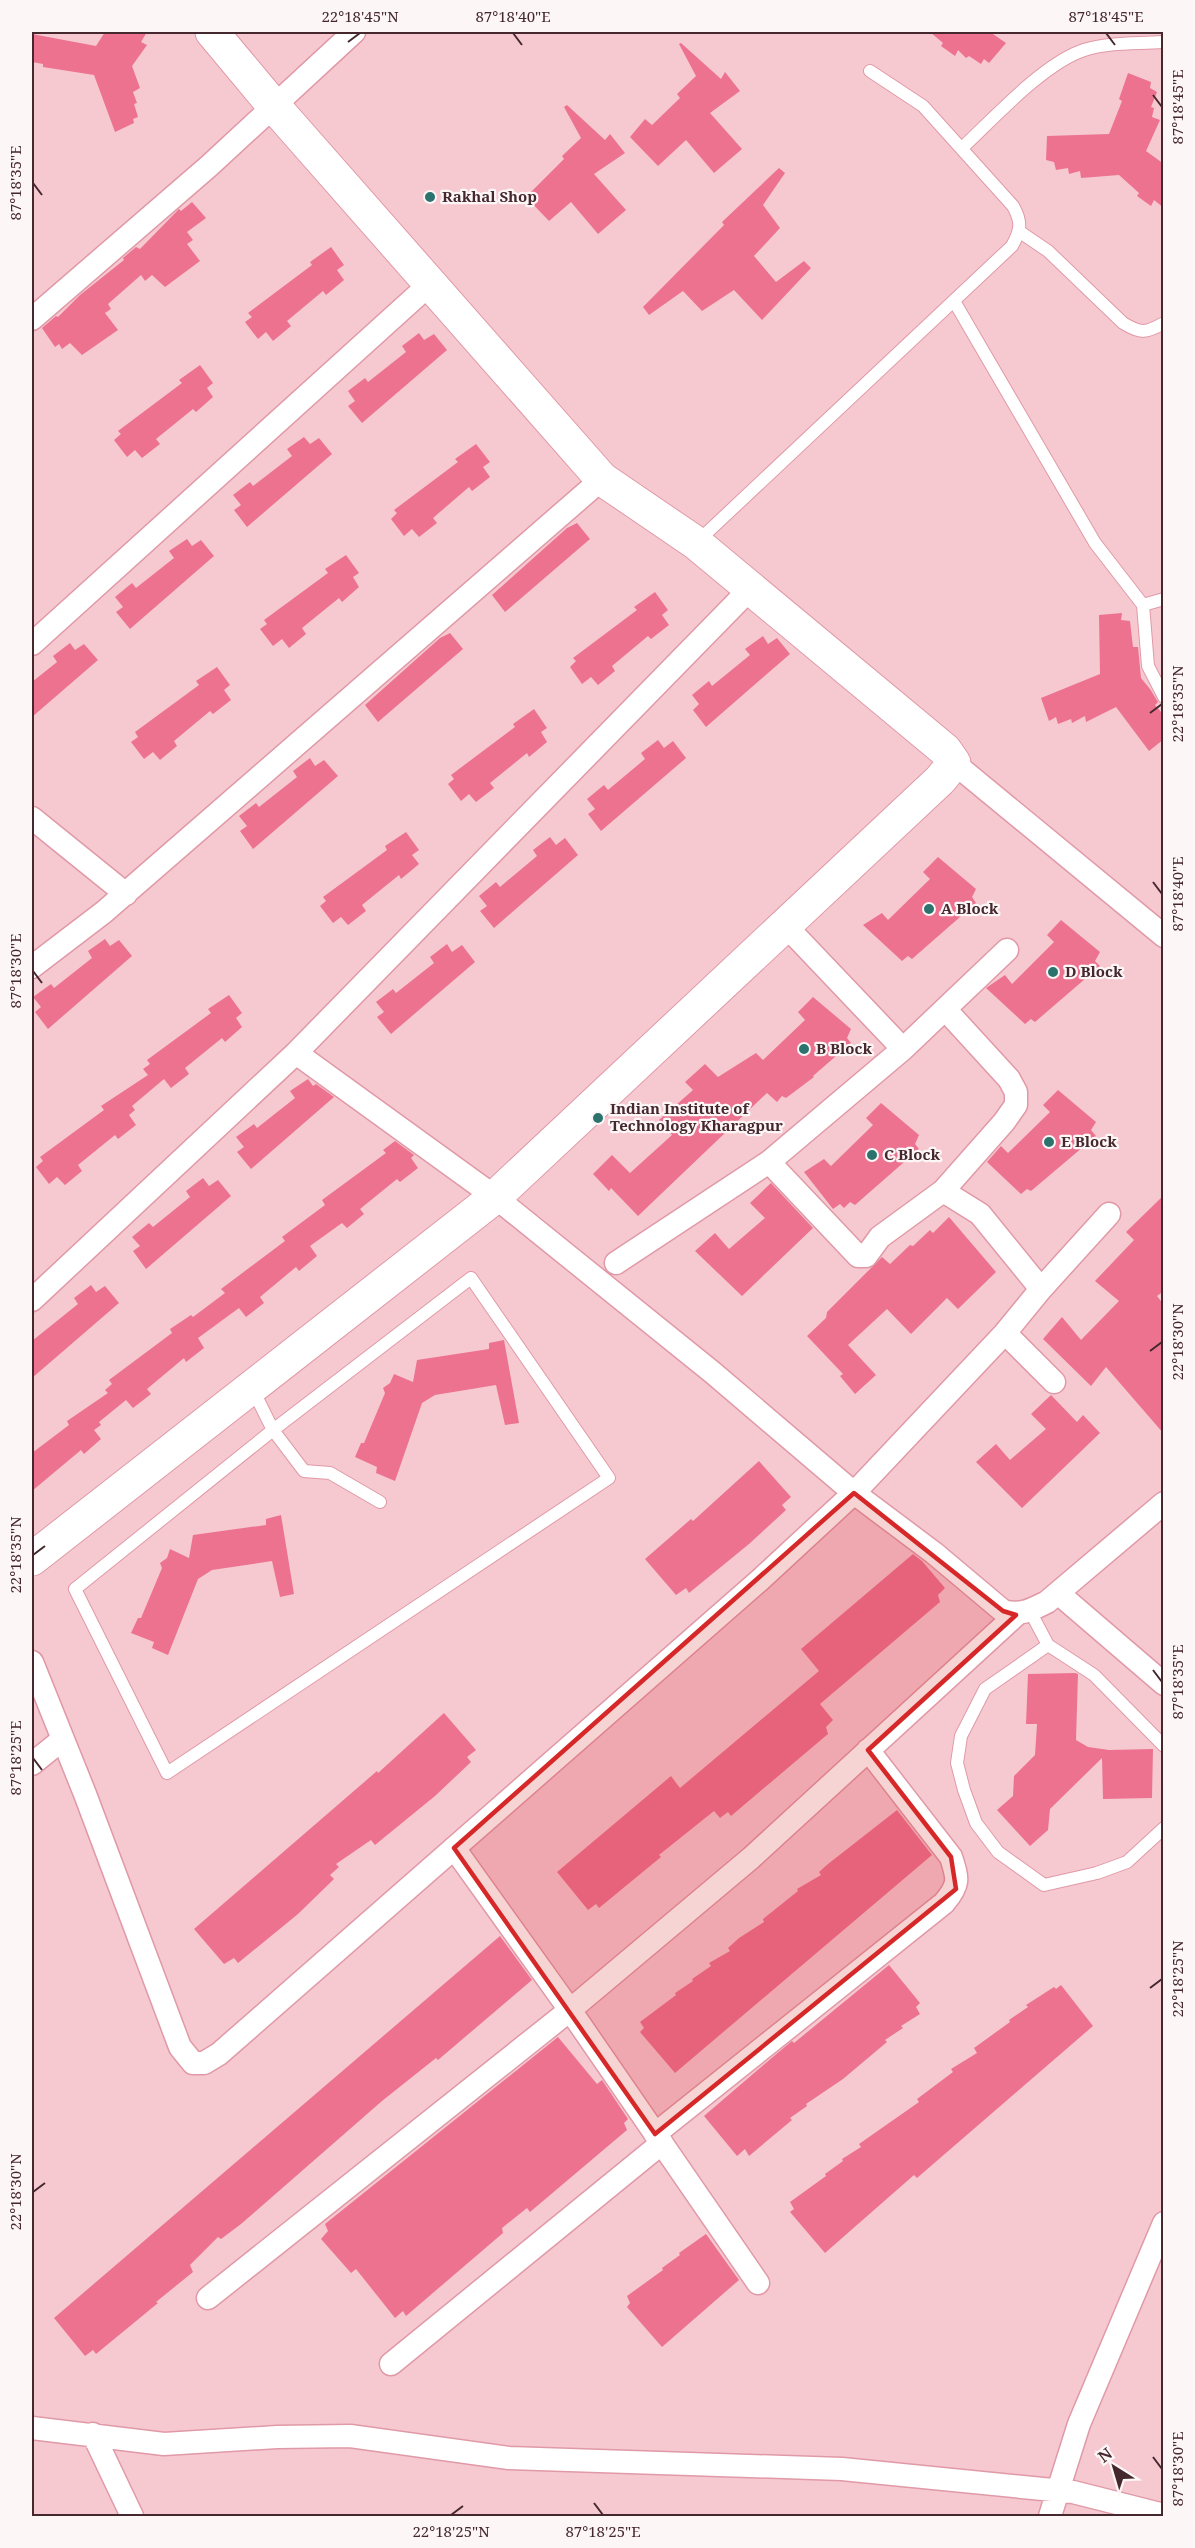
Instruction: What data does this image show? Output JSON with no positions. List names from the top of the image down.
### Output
{
  "places": [
    "Rakhal Shop",
    "A Block",
    "D Block",
    "B Block",
    "Indian Institute of Technology Kharagpur",
    "E Block",
    "C Block"
  ],
  "north": "top left",
  "coordinates": [
    "22°18'45\"N",
    "87°18'40\"E",
    "87°18'45\"E",
    "87°18'35\"E",
    "22°18'35\"N",
    "87°18'30\"E",
    "22°18'30\"N",
    "87°18'25\"E",
    "22°18'25\"N"
  ]
}
